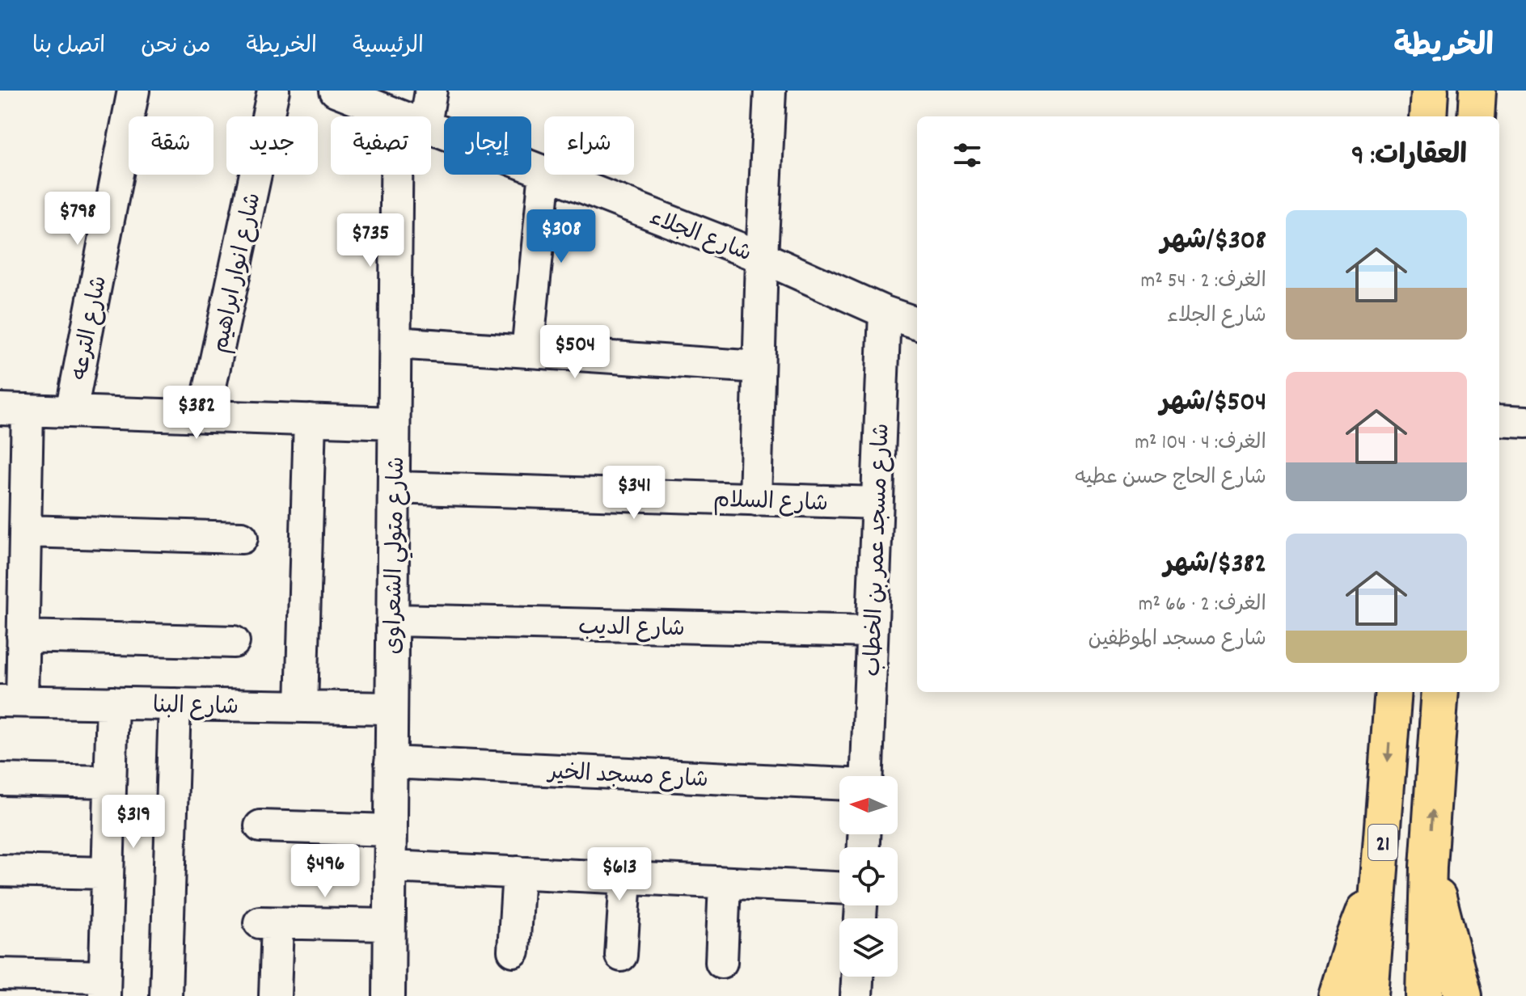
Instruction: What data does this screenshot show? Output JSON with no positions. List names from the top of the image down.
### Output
{
  "streets": {
    "highway": ["21"],
    "street": [
      "شارع الجلاء",
      "شارع انوار ابراهيم",
      "شارع الترعه",
      "شارع السلام",
      "شارع مسجد عمر بن الخطاب",
      "شارع متولي الشعراوى",
      "شارع الديب",
      "شارع البنا",
      "شارع مسجد الخير"
    ]
  },
  "crossings": [
    ["شارع الجلاء", "شارع مسجد عمر بن الخطاب"],
    ["شارع الجلاء", "شارع متولي الشعراوى"],
    ["شارع السلام", "شارع مسجد عمر بن الخطاب"],
    ["شارع السلام", "شارع متولي الشعراوى"],
    ["شارع مسجد عمر بن الخطاب", "شارع الديب"],
    ["شارع متولي الشعراوى", "شارع الديب"],
    ["شارع متولي الشعراوى", "شارع البنا"],
    ["شارع متولي الشعراوى", "شارع مسجد الخير"]
  ],
  "north": "left",
  "page": {
    "header": "الخريطة",
    "nav": [
      "الرئيسية",
      "الخريطة",
      "من نحن",
      "اتصل بنا"
    ],
    "chip": [
      "شراء",
      "إيجار",
      "تصفية",
      "جديد",
      "شقة"
    ],
    "heading": "العقارات: 9",
    "price": [
      "$798",
      "$308",
      "$735",
      "$504",
      "$382",
      "$341",
      "$319",
      "$496",
      "$613"
    ],
    "list": [
      {
        "name": "$308/شهر",
        "note": "الغرف: 2 · 54 m² · شارع الجلاء"
      },
      {
        "name": "$504/شهر",
        "note": "الغرف: 4 · 104 m² · شارع الحاج حسن عطيه"
      },
      {
        "name": "$382/شهر",
        "note": "الغرف: 2 · 66 m² · شارع مسجد الموظفين"
      }
    ]
  }
}
